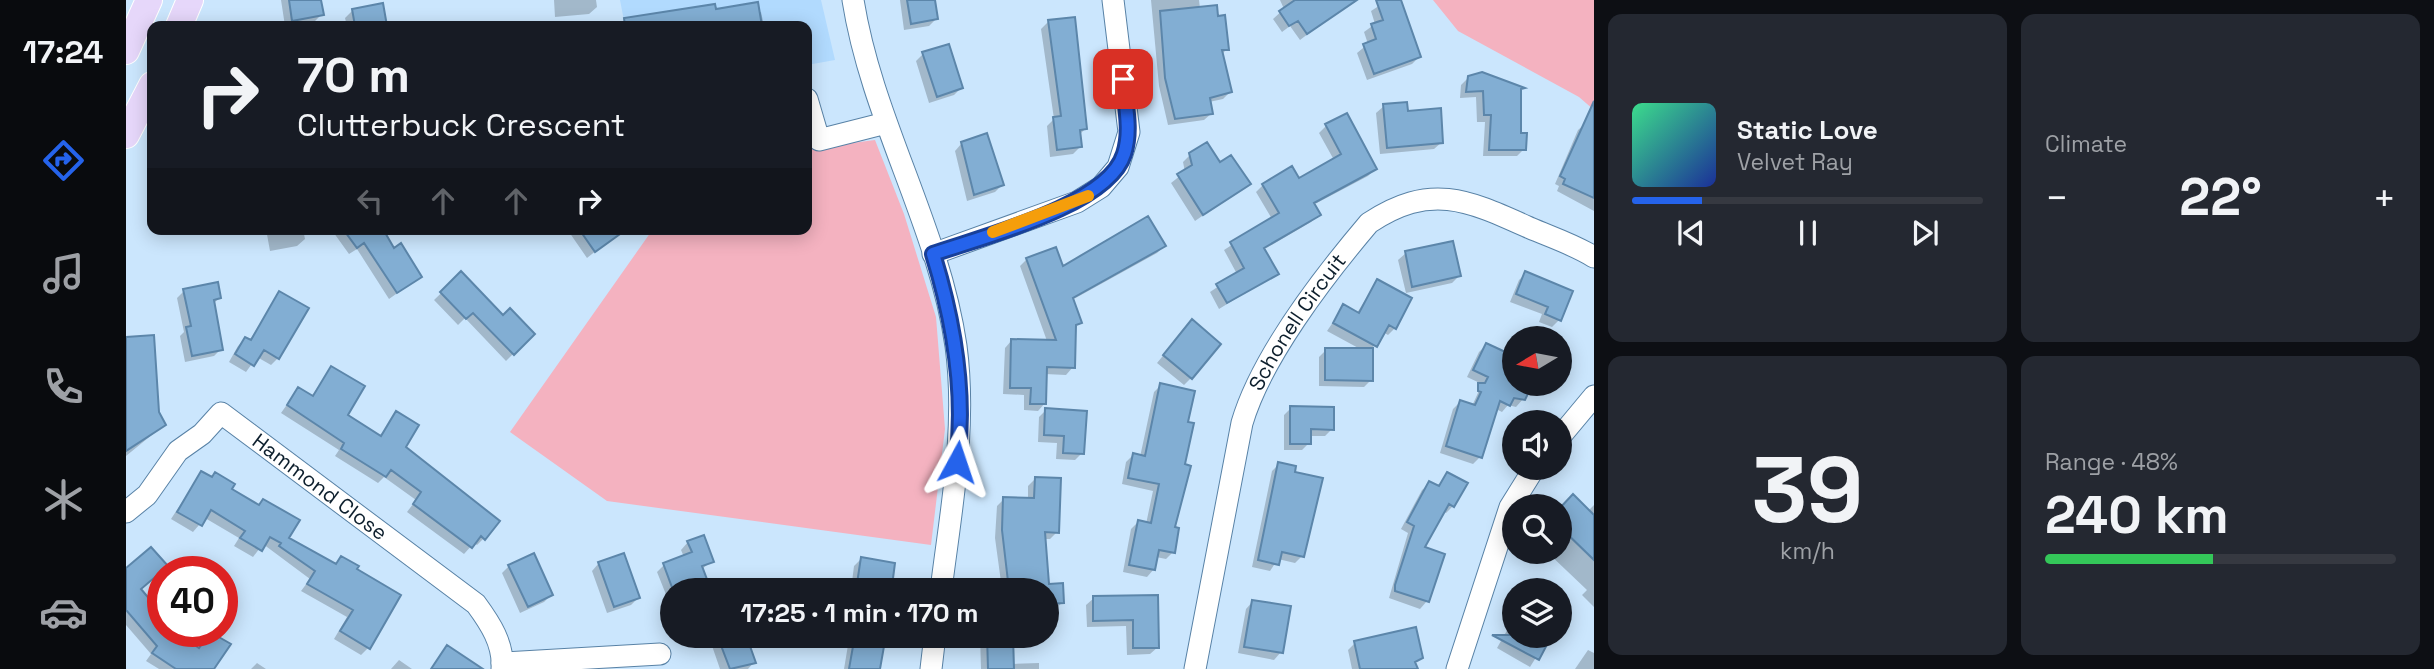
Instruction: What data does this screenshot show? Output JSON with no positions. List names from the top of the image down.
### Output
{
  "streets": {
    "street": ["Schonell Circuit", "Hammond Close"]
  },
  "north": "left",
  "page": {
    "tabs": "17:24",
    "tile": [
      "Climate",
      ["39", "km/h"],
      ["Range · 48%", "240 km"]
    ],
    "turn": ["70 m", "Clutterbuck Crescent"],
    "song": ["Static Love", "Velvet Ray"],
    "heat": ["−", "22°", "+"],
    "limit": "40",
    "trip": "17:25 · 1 min · 170 m"
  }
}
